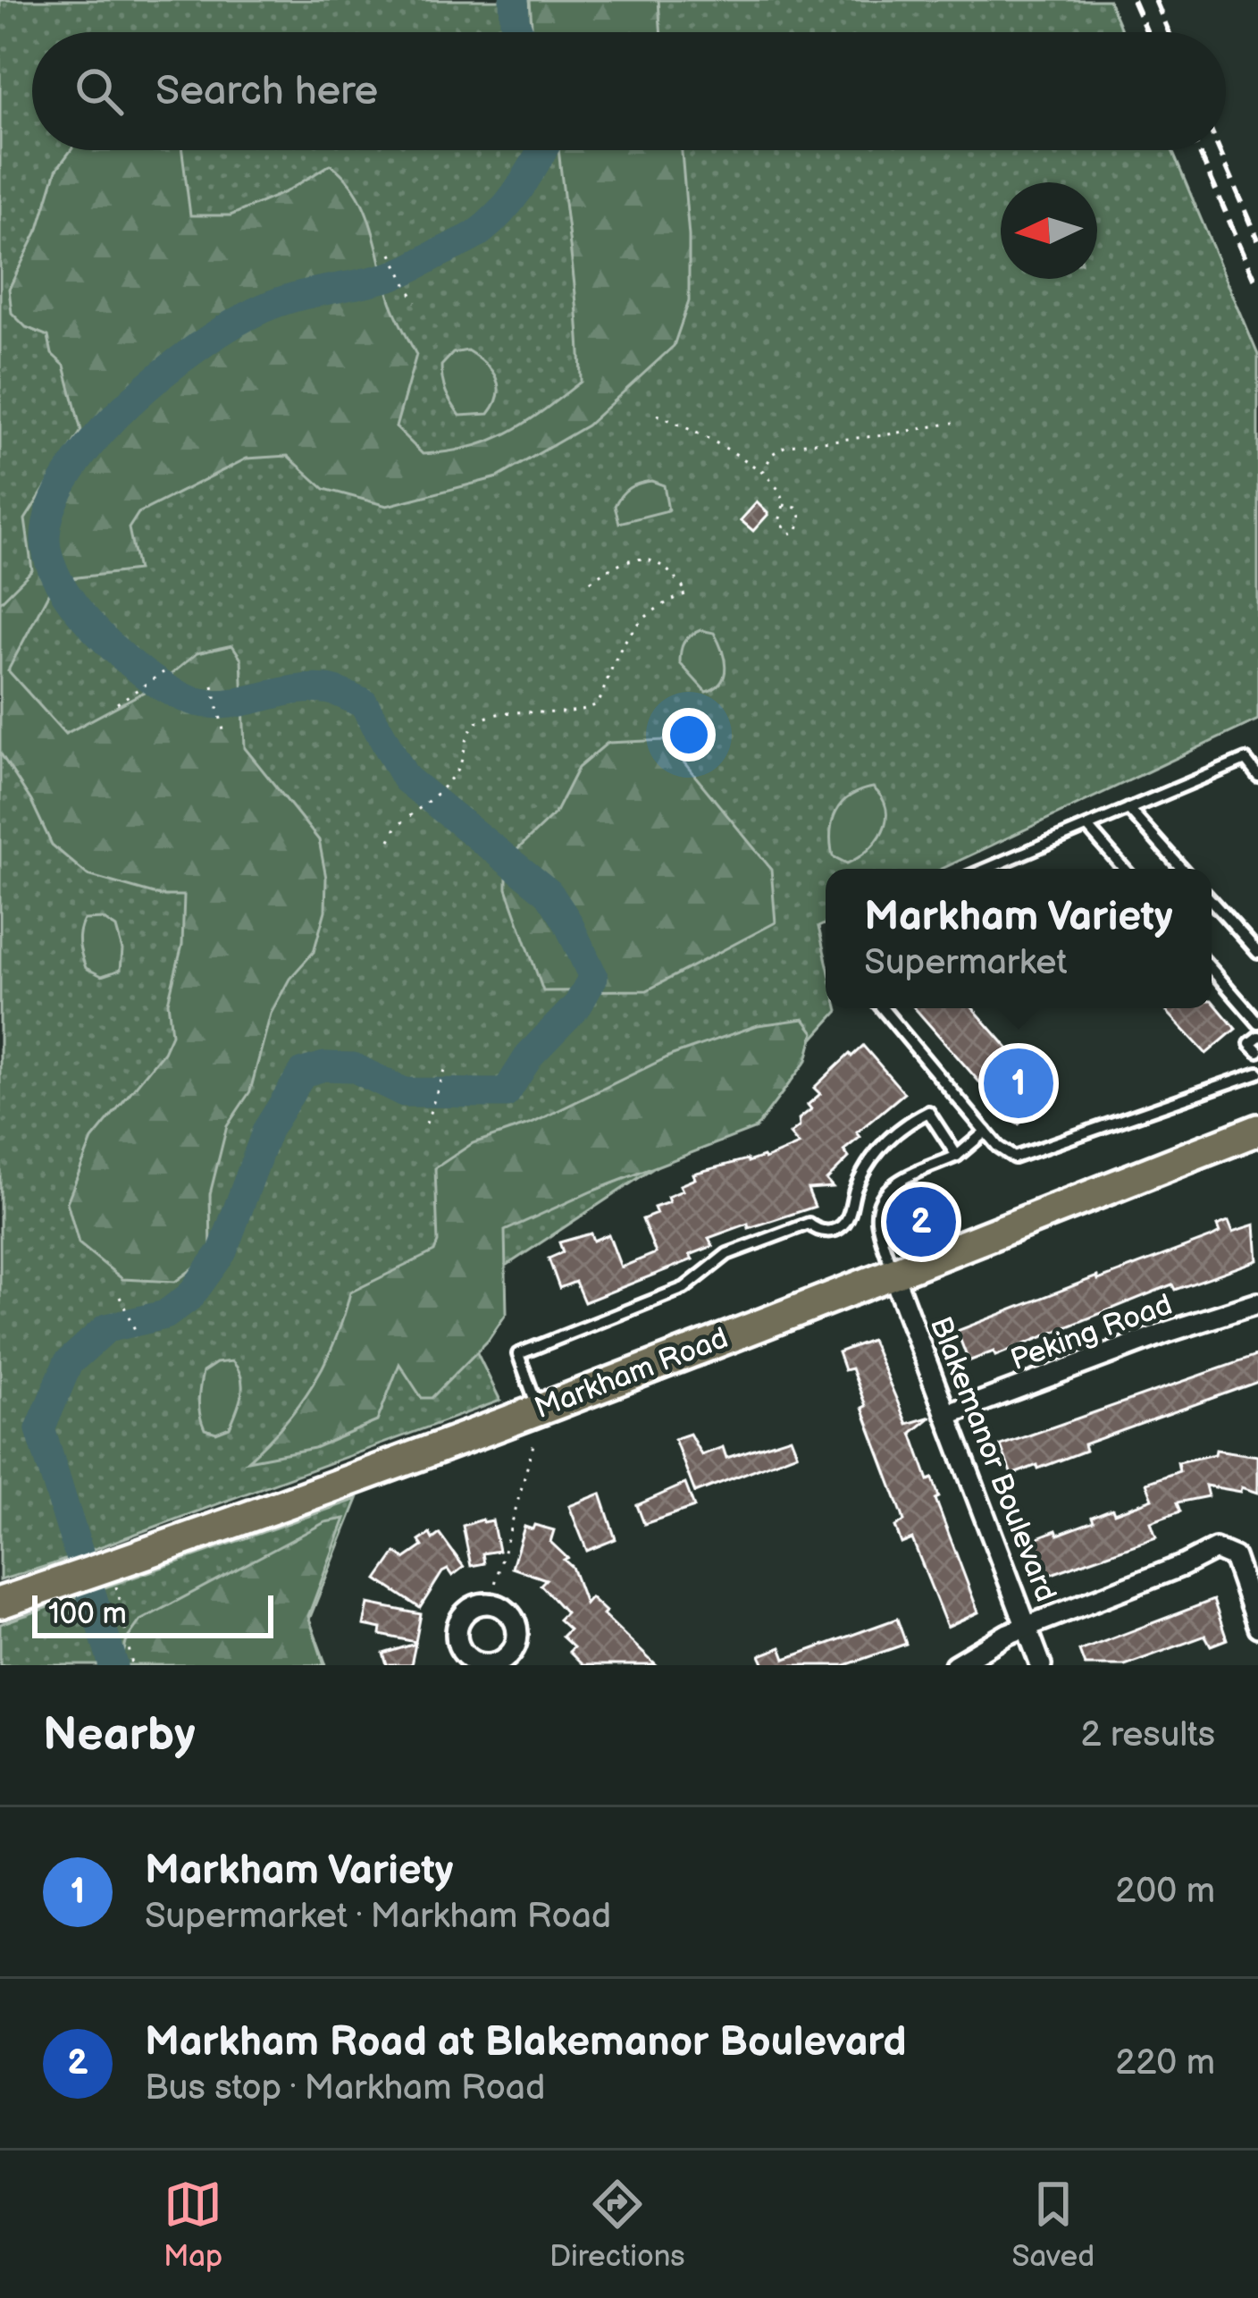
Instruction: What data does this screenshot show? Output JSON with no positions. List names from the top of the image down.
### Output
{
  "streets": {
    "main road": ["Markham Road"],
    "street": ["Peking Road", "Blakemanor Boulevard"]
  },
  "crossings": [
    ["Peking Road", "Blakemanor Boulevard"],
    ["Markham Road", "Blakemanor Boulevard"]
  ],
  "scale_bar": "100 m",
  "north": "left",
  "page": {
    "search": "Search here",
    "popup": ["Markham Variety", "Supermarket"],
    "pins": ["1", "2"],
    "scale": "100 m",
    "heading": ["Nearby", "2 results"],
    "list": [
      {
        "mark": "1",
        "name": "Markham Variety",
        "note": "Supermarket · Markham Road",
        "value": "200 m"
      },
      {
        "mark": "2",
        "name": "Markham Road at Blakemanor Boulevard",
        "note": "Bus stop · Markham Road",
        "value": "220 m"
      }
    ],
    "nav": ["Map", "Directions", "Saved"]
  }
}
